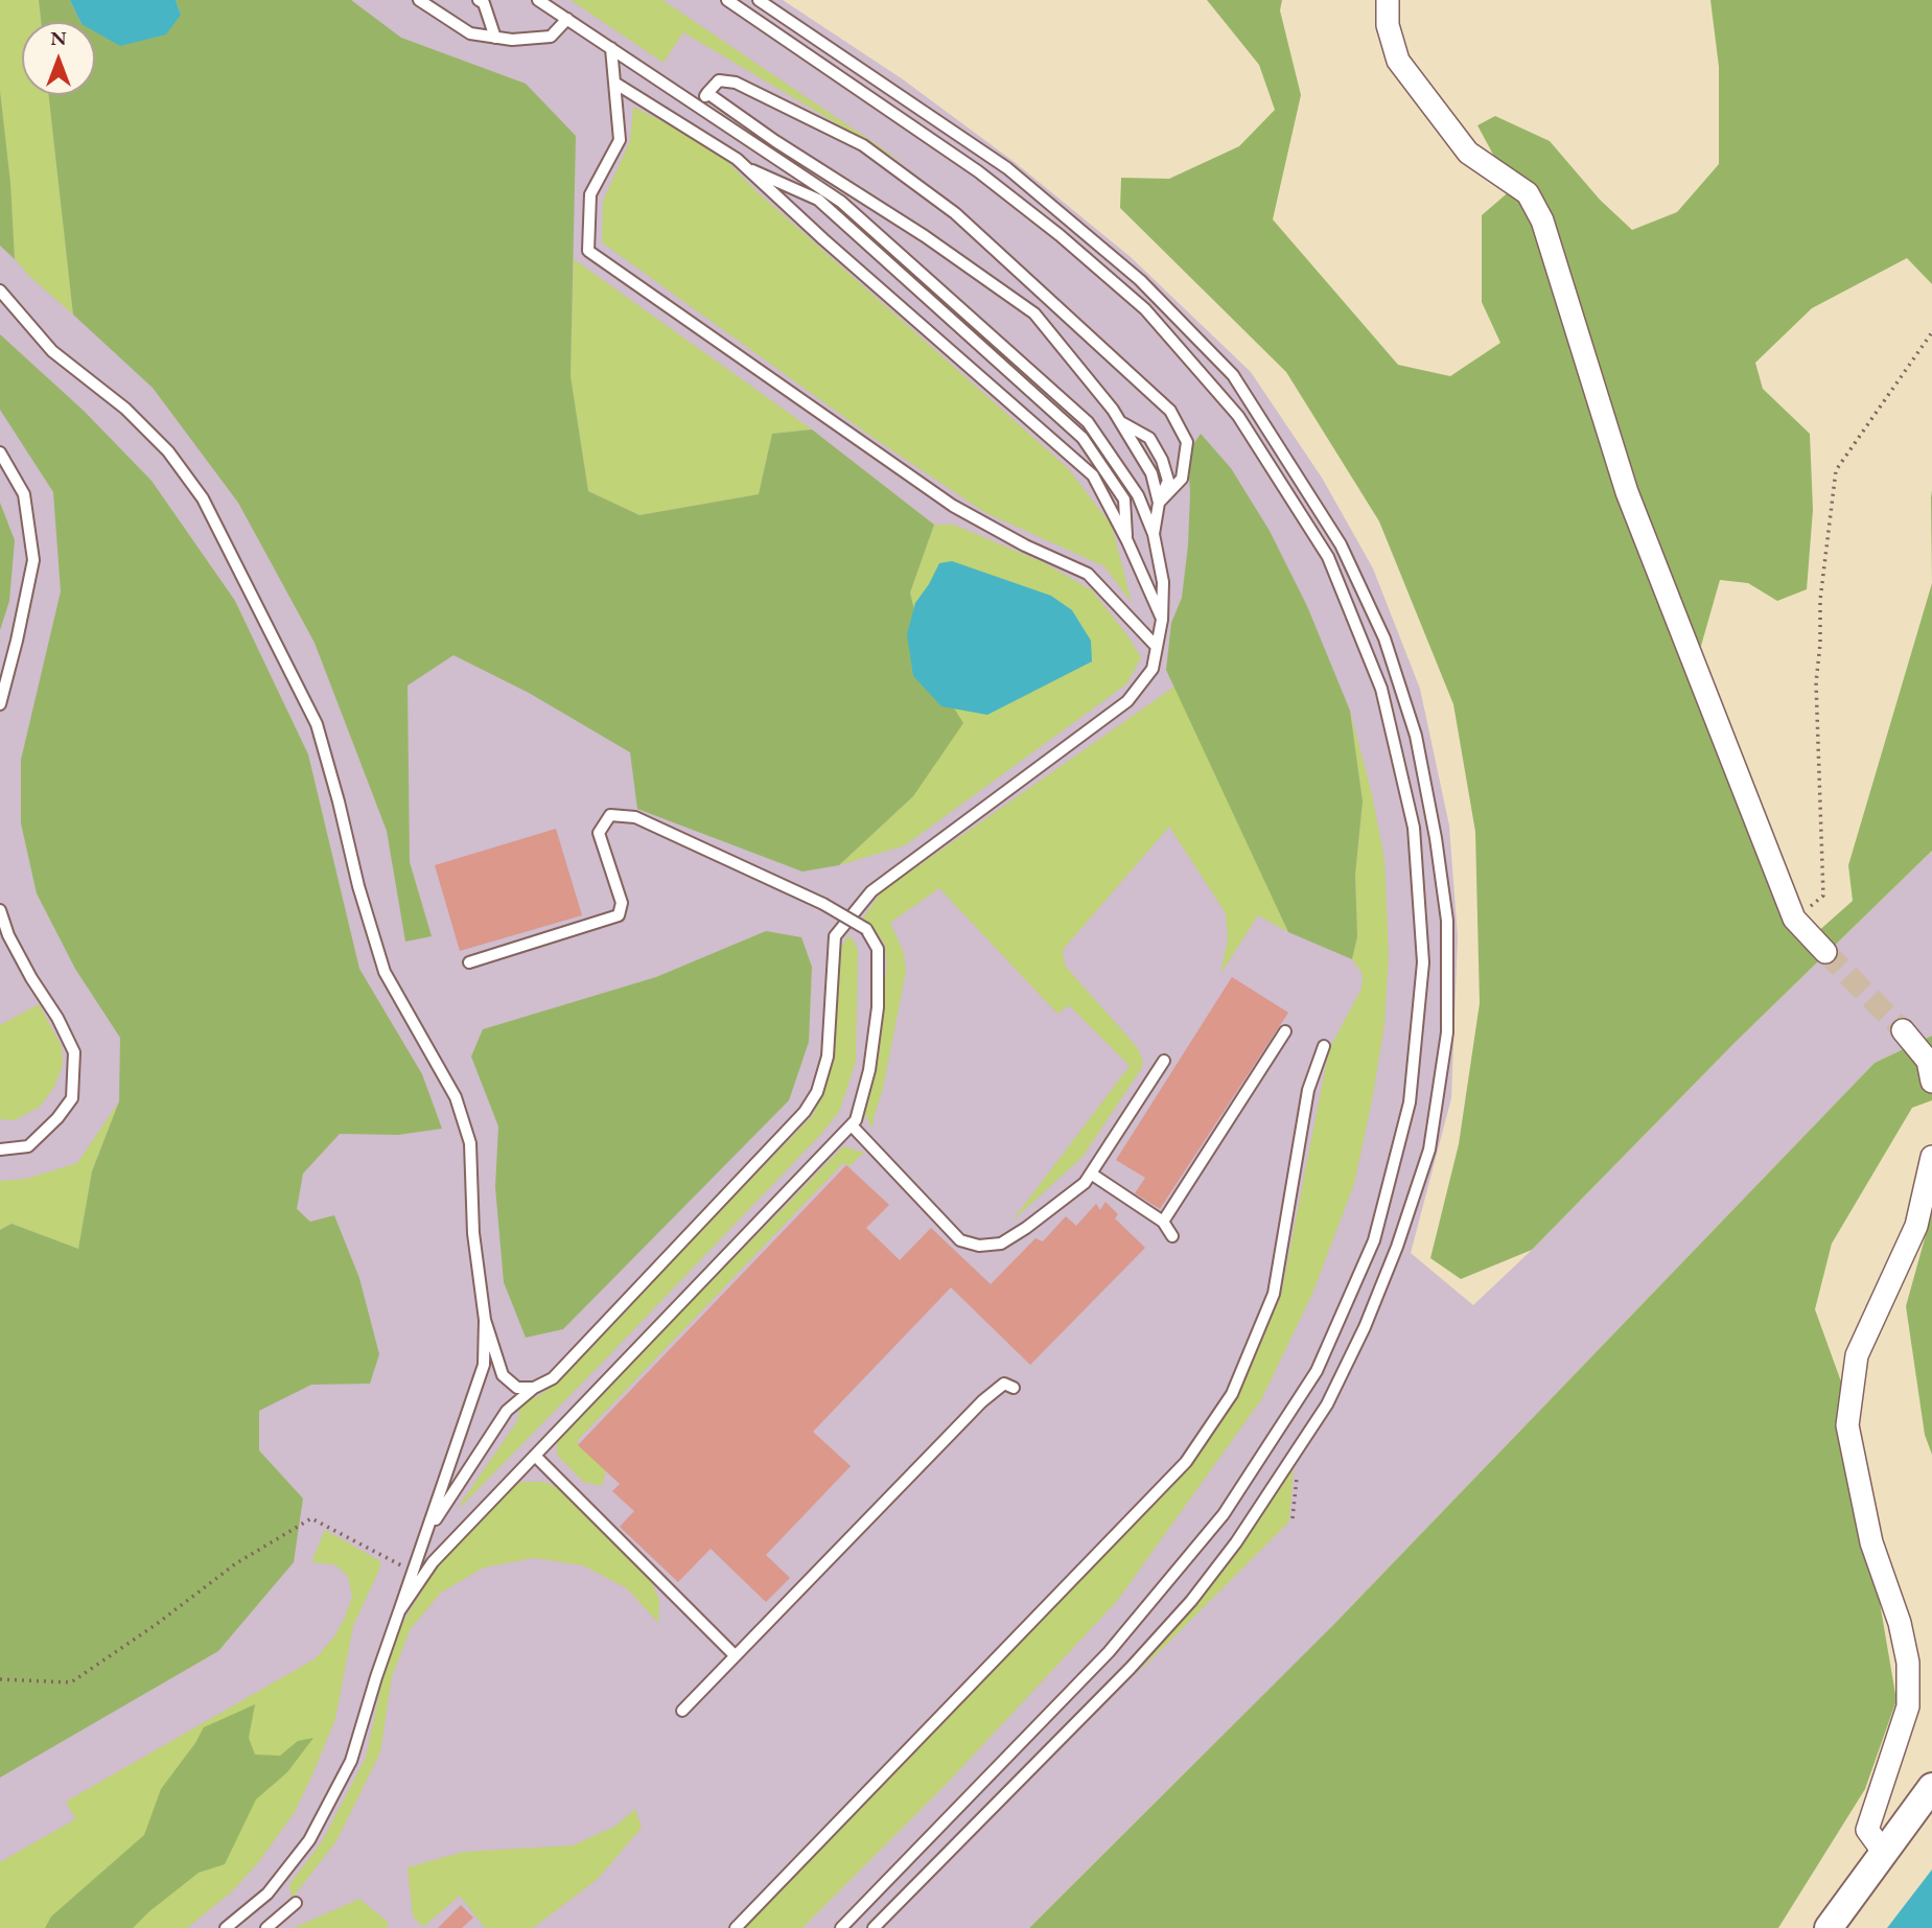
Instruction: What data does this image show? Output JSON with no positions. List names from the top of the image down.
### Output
{
  "north": "top"
}
